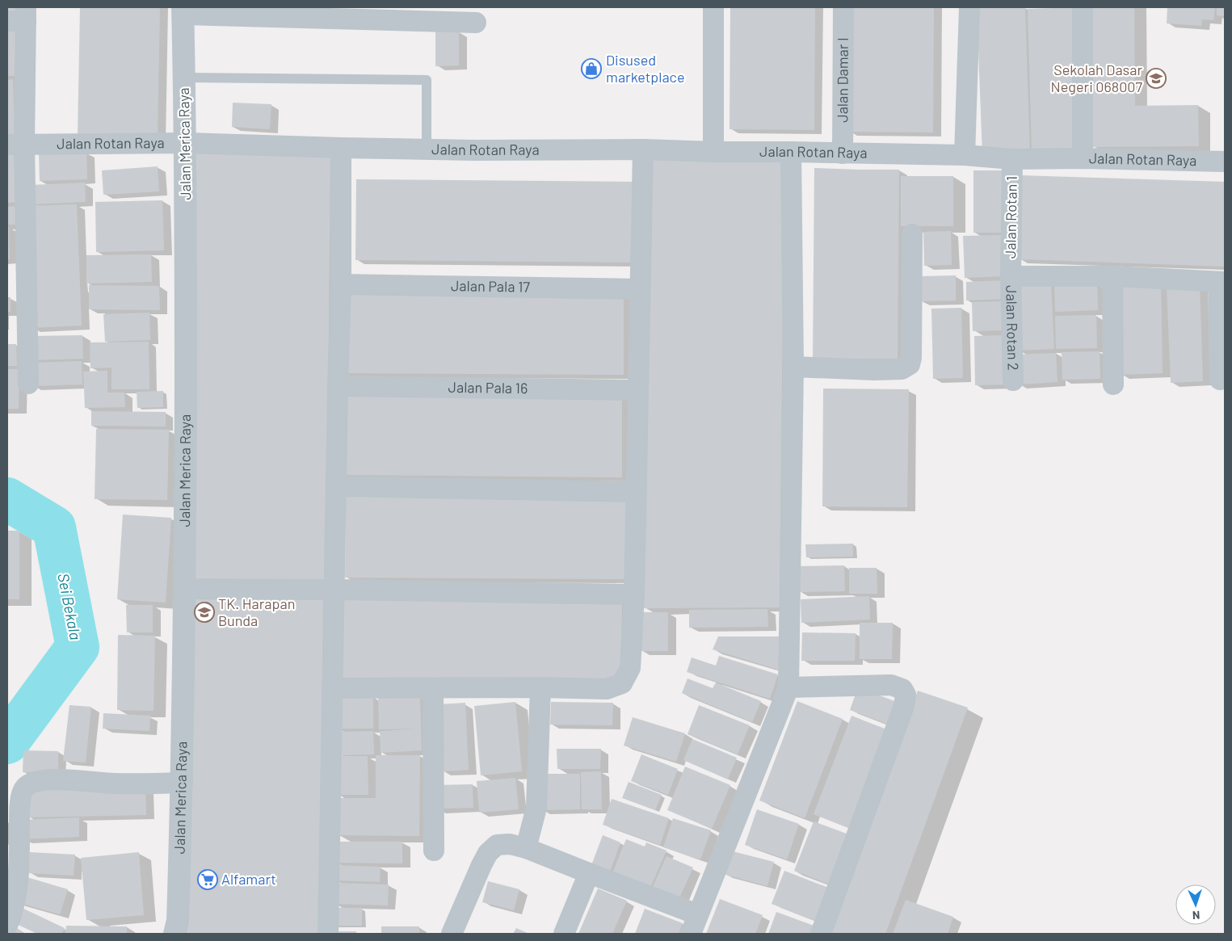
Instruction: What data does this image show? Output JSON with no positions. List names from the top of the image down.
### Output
{
  "streets": {
    "street": [
      "Jalan Damar I",
      "Jalan Rotan Raya",
      "Jalan Merica Raya",
      "Jalan Rotan 1",
      "Jalan Pala 17",
      "Jalan Rotan 2",
      "Jalan Pala 16"
    ]
  },
  "crossings": [
    ["Jalan Damar I", "Jalan Rotan Raya"],
    ["Jalan Rotan Raya", "Jalan Merica Raya"],
    ["Jalan Rotan Raya", "Jalan Rotan 1"],
    ["Jalan Rotan 1", "Jalan Rotan 2"]
  ],
  "water": ["Sei Bekala"],
  "places": {
    "shop": ["Disused marketplace"],
    "school or university": ["Sekolah Dasar Negeri 068007", "TK. Harapan Bunda"],
    "supermarket": ["Alfamart"]
  },
  "north": "bottom"
}
